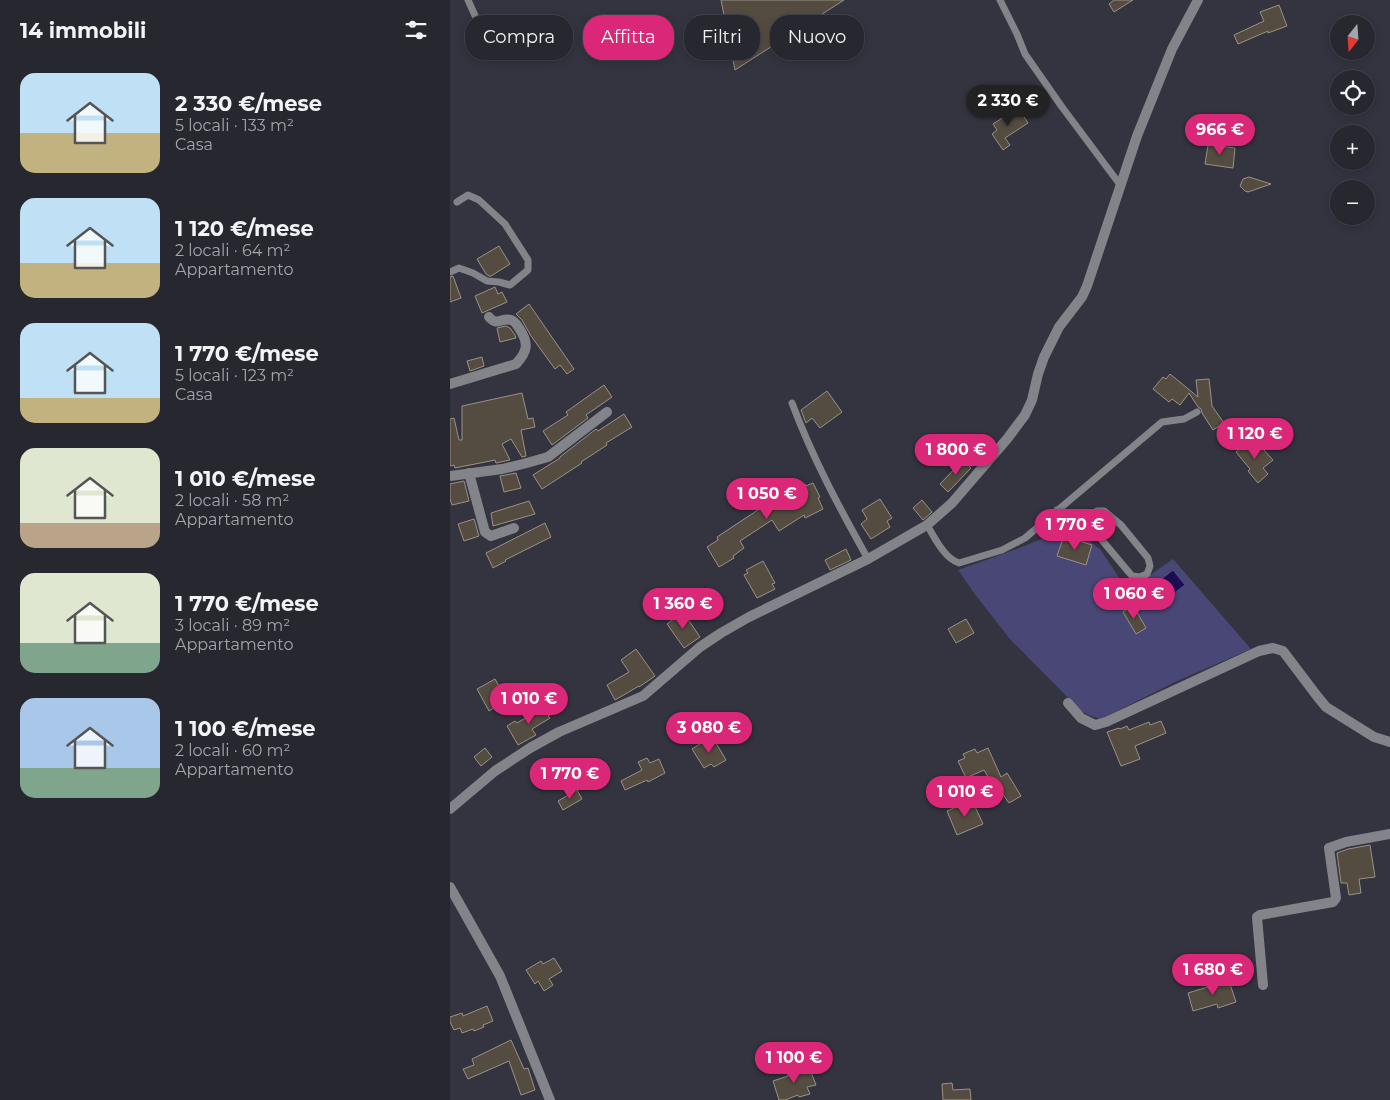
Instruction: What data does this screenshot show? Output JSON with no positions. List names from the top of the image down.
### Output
{
  "north": "bottom",
  "page": {
    "heading": "14 immobili",
    "map_buttons": ["+", "−"],
    "chip": [
      "Compra",
      "Affitta",
      "Filtri",
      "Nuovo"
    ],
    "list": [
      {
        "name": "2 330 €/mese",
        "note": "5 locali · 133 m² · Casa"
      },
      {
        "name": "1 120 €/mese",
        "note": "2 locali · 64 m² · Appartamento"
      },
      {
        "name": "1 770 €/mese",
        "note": "5 locali · 123 m² · Casa"
      },
      {
        "name": "1 010 €/mese",
        "note": "2 locali · 58 m² · Appartamento"
      },
      {
        "name": "1 770 €/mese",
        "note": "3 locali · 89 m² · Appartamento"
      },
      {
        "name": "1 100 €/mese",
        "note": "2 locali · 60 m² · Appartamento"
      }
    ],
    "price": [
      "2 330 €",
      "966 €",
      "1 120 €",
      "1 800 €",
      "1 050 €",
      "1 770 €",
      "1 060 €",
      "1 360 €",
      "1 010 €",
      "3 080 €",
      "1 770 €",
      "1 010 €",
      "1 680 €",
      "1 100 €"
    ]
  }
}
